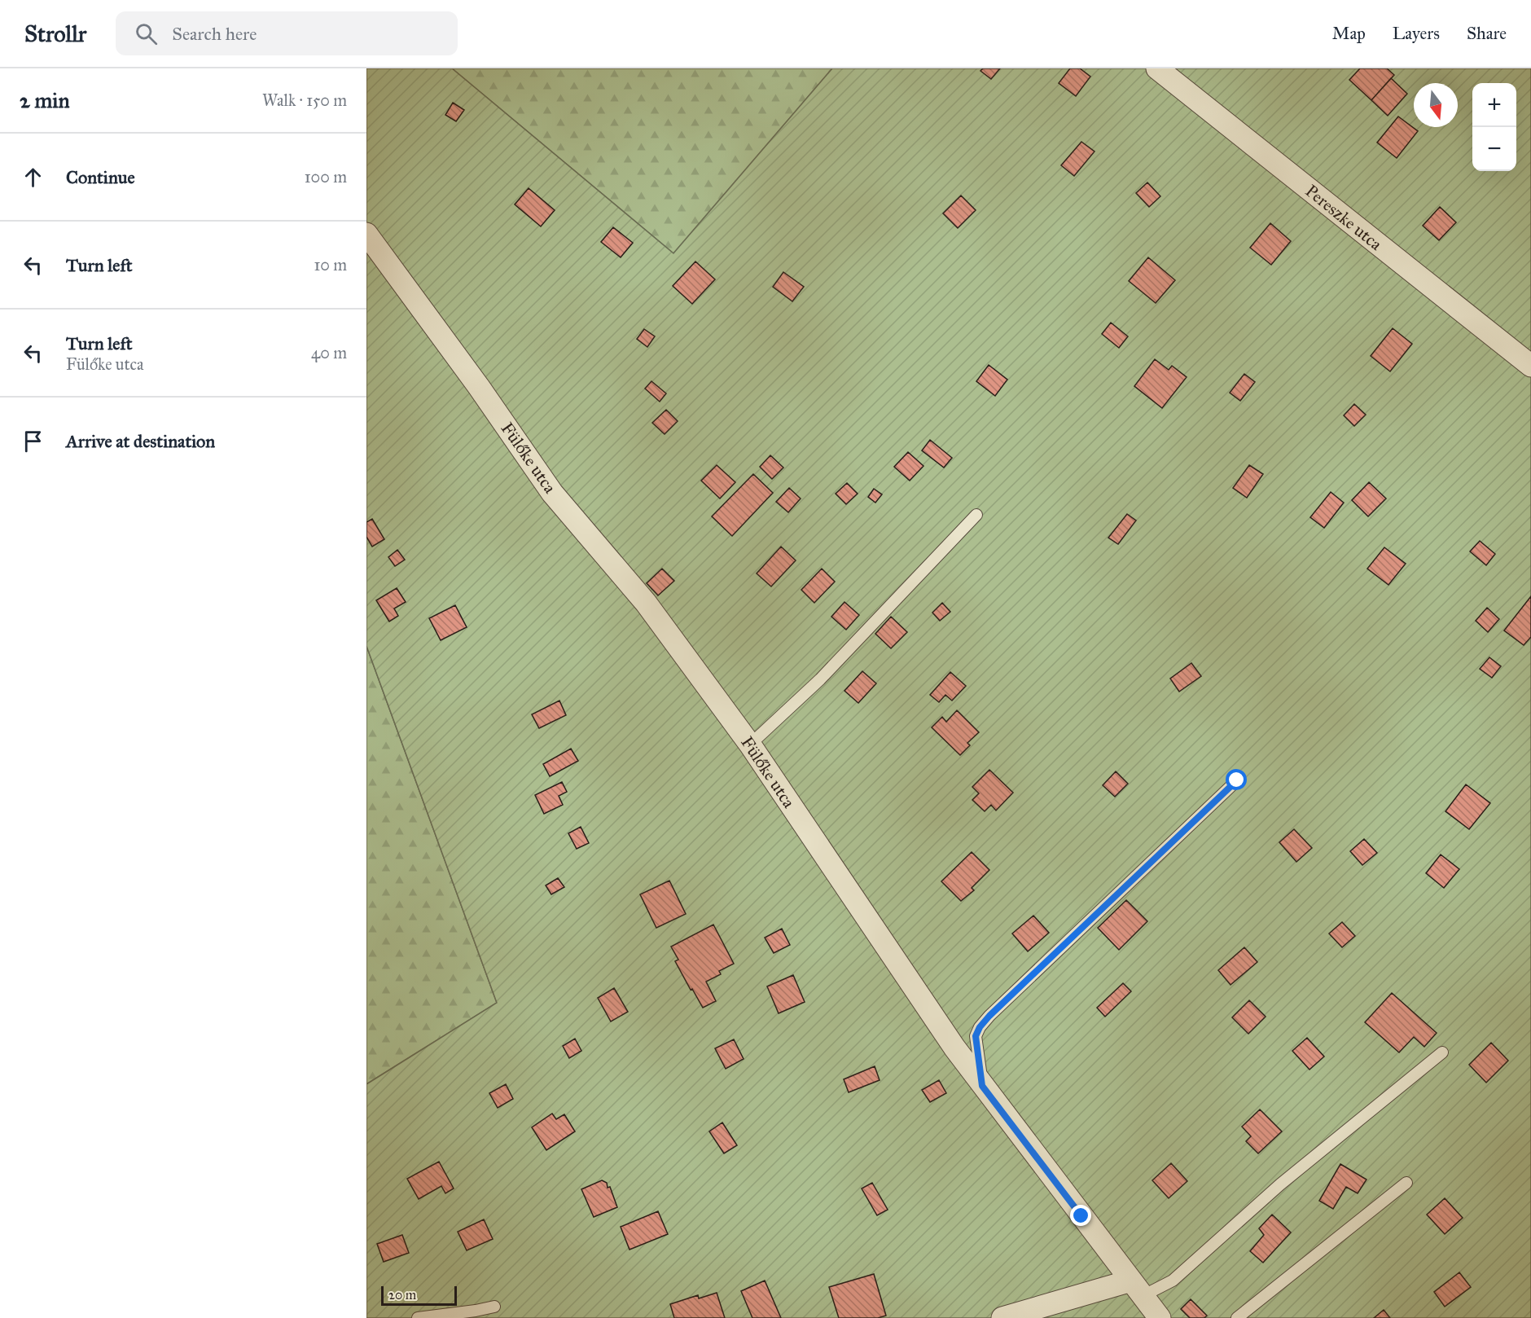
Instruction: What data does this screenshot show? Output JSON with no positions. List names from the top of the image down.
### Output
{
  "streets": {
    "street": ["Pereszke utca", "Fülőke utca"]
  },
  "scale_bar": "20 m",
  "north": "bottom",
  "page": {
    "header": "Strollr",
    "search": "Search here",
    "nav": ["Map", "Layers", "Share"],
    "heading": ["2 min", "Walk · 150 m"],
    "map_buttons": ["+", "−"],
    "list": [
      ["Continue", "100 m"],
      ["Turn left", "10 m"],
      ["Turn left", "Fülőke utca", "40 m"],
      "Arrive at destination"
    ],
    "scale": "20 m"
  }
}
